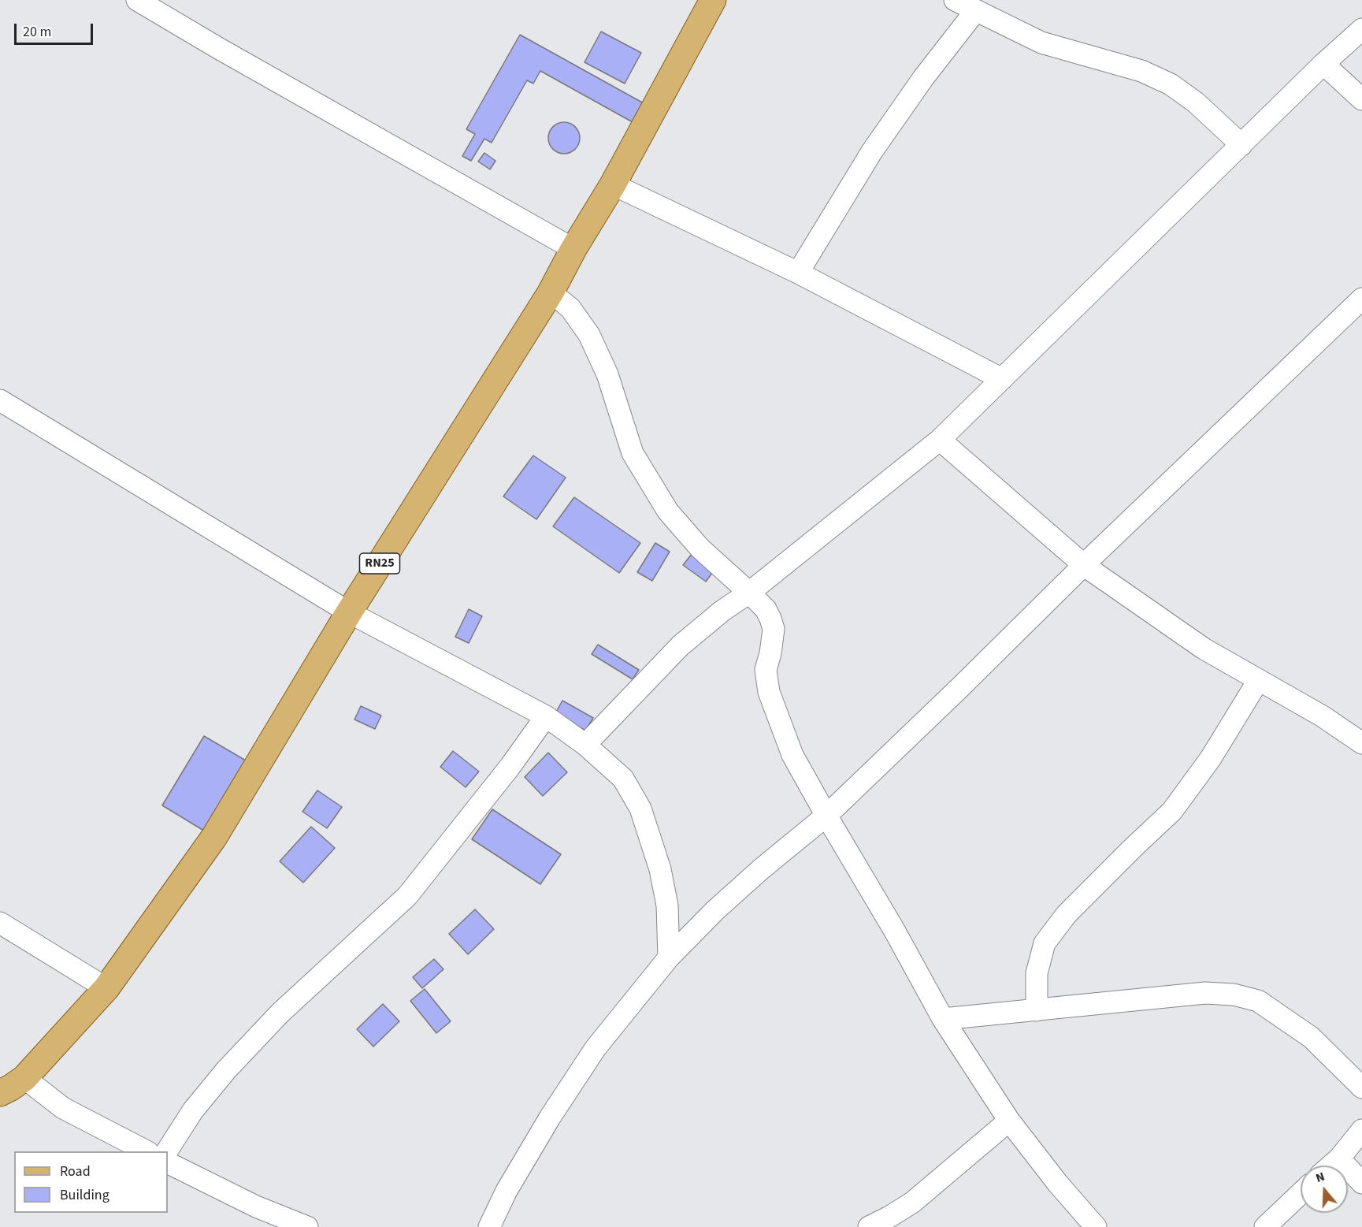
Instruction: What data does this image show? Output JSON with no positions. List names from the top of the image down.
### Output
{
  "streets": {
    "main road": ["RN25"]
  },
  "legend": ["Road", "Building"],
  "scale_bar": "20 m",
  "north": "top"
}
